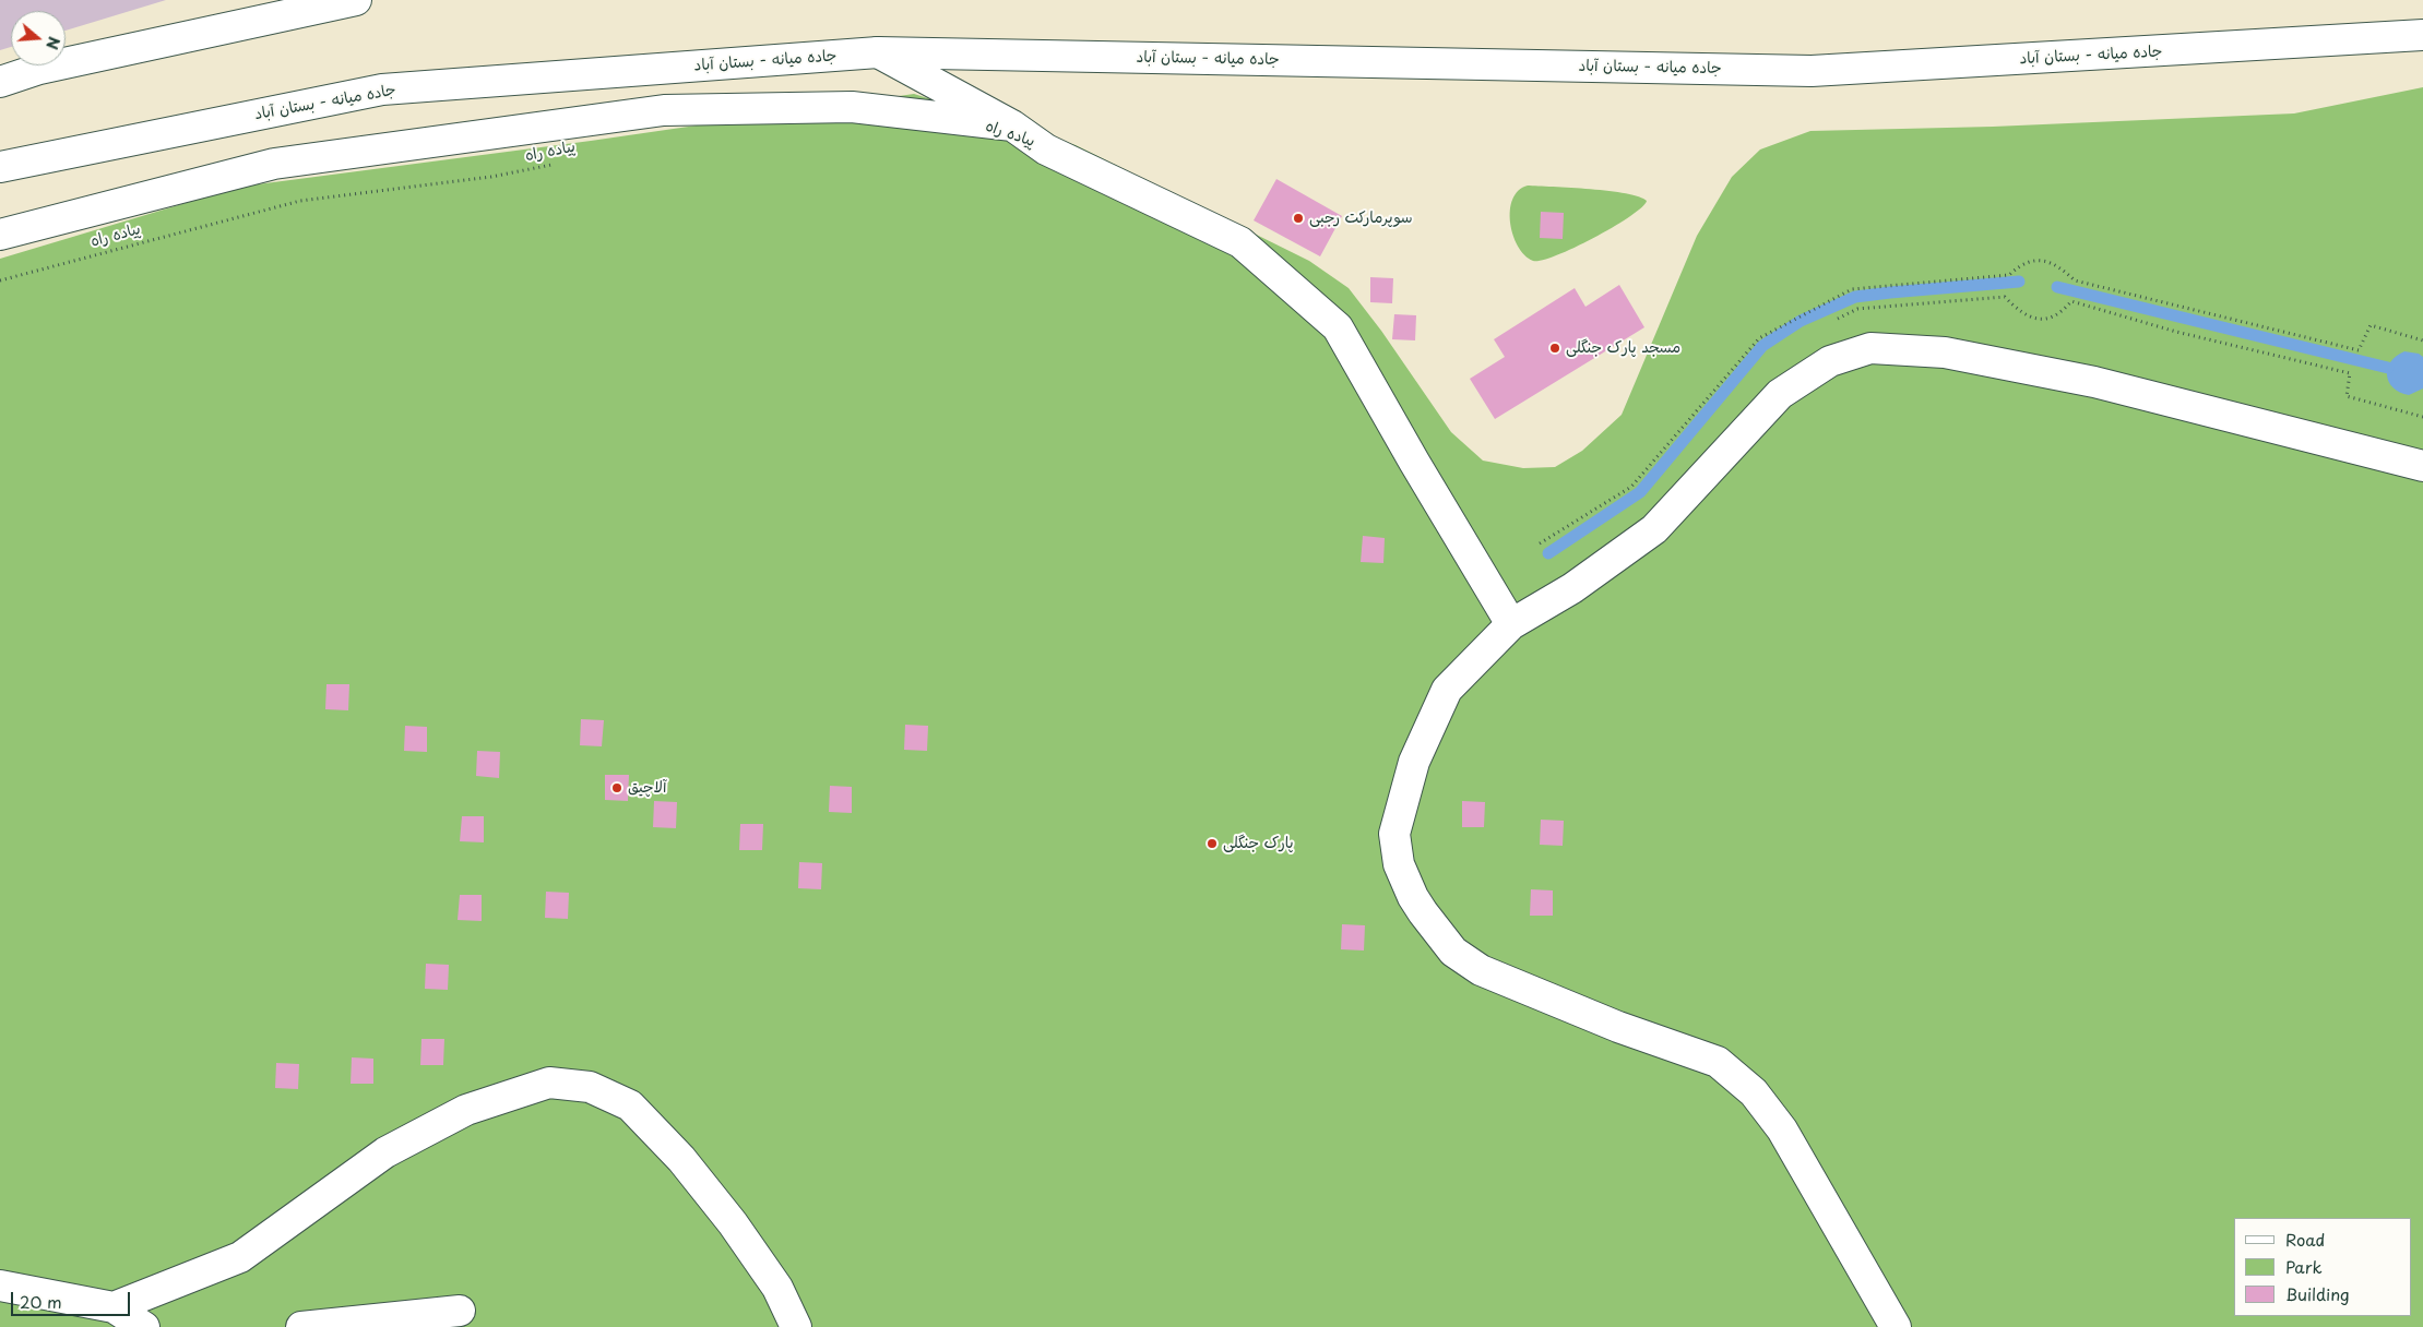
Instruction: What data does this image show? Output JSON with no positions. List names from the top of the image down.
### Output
{
  "streets": {
    "main road": ["جاده میانه - بستان آباد"],
    "path": ["پیاده راه"]
  },
  "places": [
    "سوپرمارکت رجبی",
    "مسجد پارک جنگلی",
    "آلاچیق",
    "پارک جنگلی"
  ],
  "legend": ["Road", "Park", "Building"],
  "scale_bar": "20 m",
  "north": "right"
}
